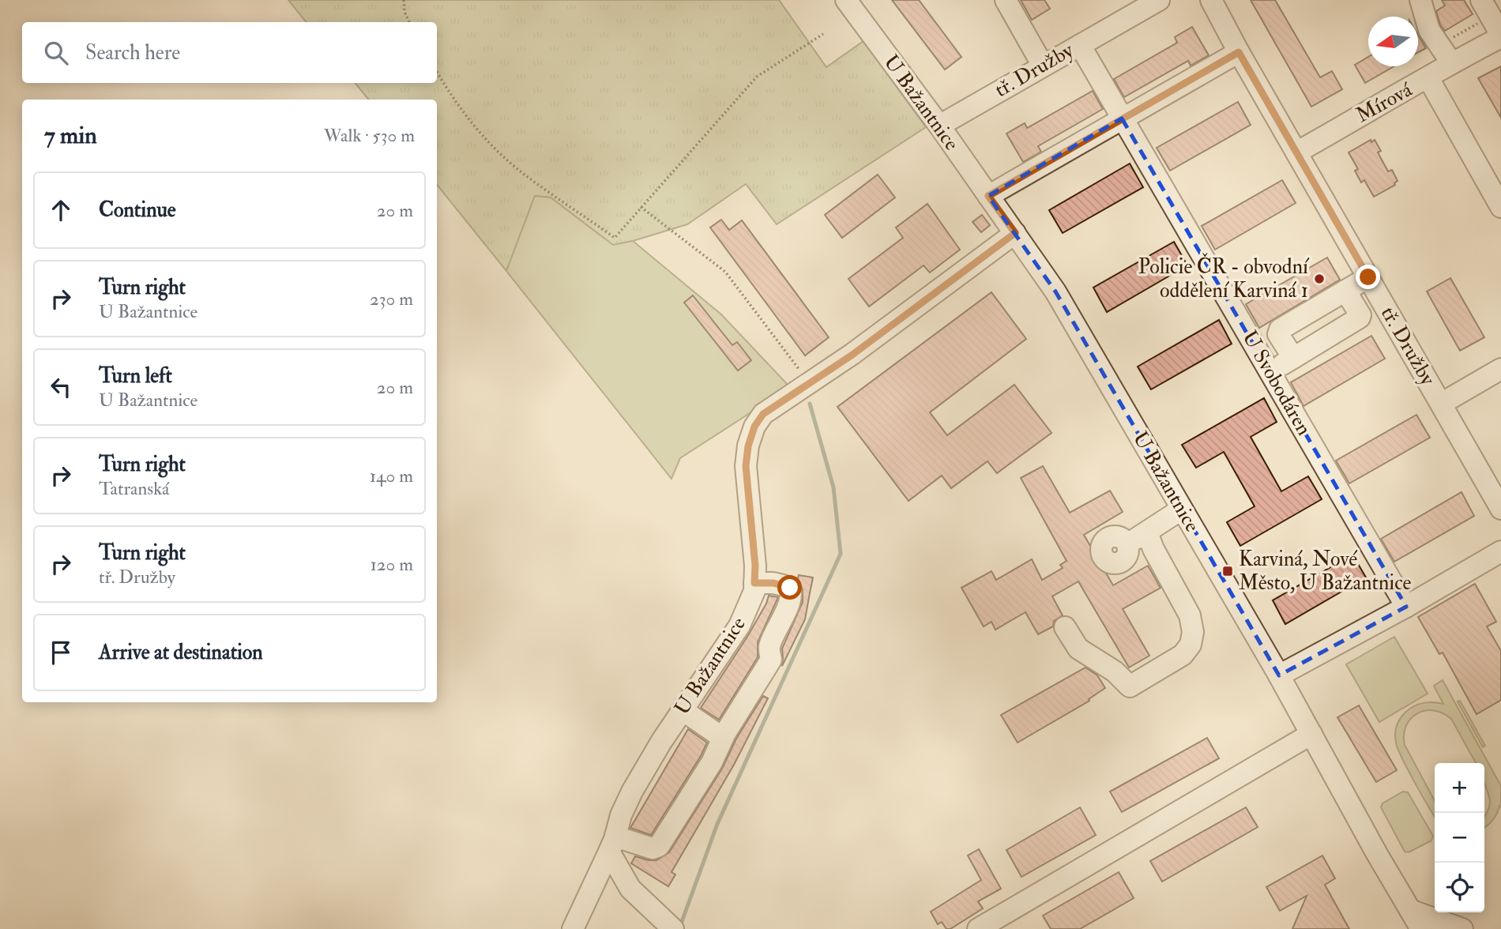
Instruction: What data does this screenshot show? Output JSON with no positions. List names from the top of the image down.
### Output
{
  "streets": {
    "street": [
      "tř. Družby",
      "U Bažantnice",
      "Mírová",
      "U Svobodáren"
    ]
  },
  "crossings": [
    ["tř. Družby", "U Bažantnice"],
    ["tř. Družby", "Mírová"],
    ["tř. Družby", "U Svobodáren"]
  ],
  "places": {
    "other": ["Policie ČR - obvodní oddělení Karviná 1"],
    "transit": ["Karviná, Nové Město, U Bažantnice"]
  },
  "north": "left",
  "page": {
    "search": "Search here",
    "heading": ["7 min", "Walk · 530 m"],
    "list": [
      ["Continue", "20 m"],
      ["Turn right", "U Bažantnice", "230 m"],
      ["Turn left", "U Bažantnice", "20 m"],
      ["Turn right", "Tatranská", "140 m"],
      ["Turn right", "tř. Družby", "120 m"],
      "Arrive at destination"
    ],
    "map_buttons": ["+", "−"]
  }
}
